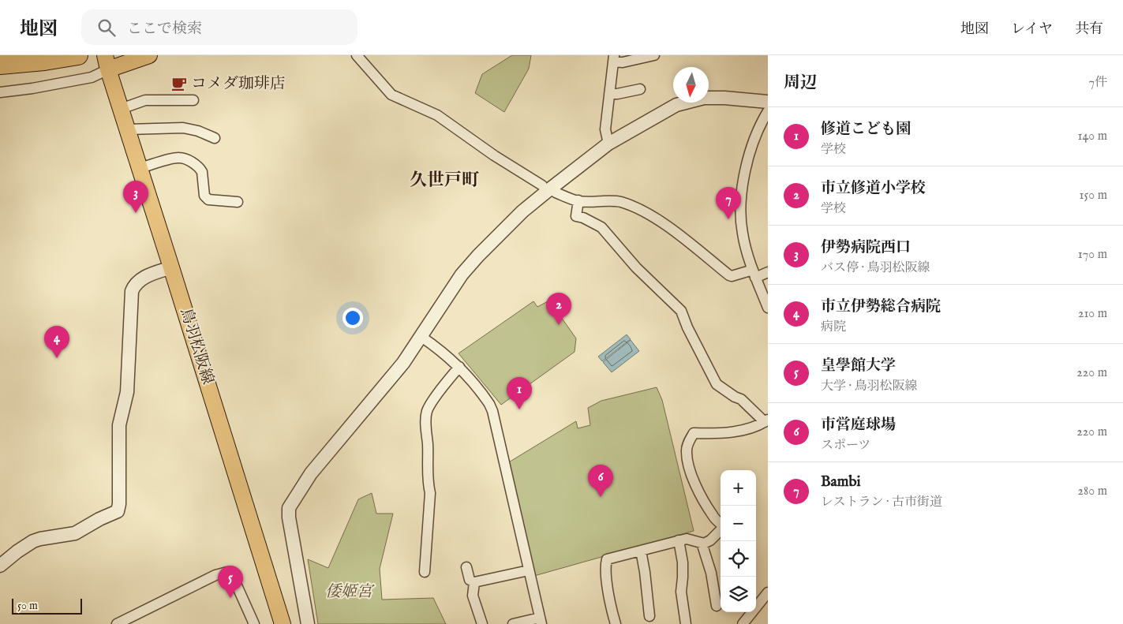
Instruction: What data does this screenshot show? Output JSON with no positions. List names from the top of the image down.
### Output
{
  "streets": {
    "main road": ["鳥羽松阪線"]
  },
  "districts": ["久世戸町"],
  "parks": ["倭姬宮"],
  "places": {
    "cafe": ["コメダ珈琲店"]
  },
  "scale_bar": "50 m",
  "north": "bottom",
  "page": {
    "header": "地図",
    "search": "ここで検索",
    "nav": ["地図", "レイヤ", "共有"],
    "heading": ["周辺", "7件"],
    "list": [
      {
        "mark": "1",
        "name": "修道こども園",
        "note": "学校",
        "value": "140 m"
      },
      {
        "mark": "2",
        "name": "市立修道小学校",
        "note": "学校",
        "value": "150 m"
      },
      {
        "mark": "3",
        "name": "伊勢病院西口",
        "note": "バス停 · 鳥羽松阪線",
        "value": "170 m"
      },
      {
        "mark": "4",
        "name": "市立伊勢総合病院",
        "note": "病院",
        "value": "210 m"
      },
      {
        "mark": "5",
        "name": "皇學館大学",
        "note": "大学 · 鳥羽松阪線",
        "value": "220 m"
      },
      {
        "mark": "6",
        "name": "市営庭球場",
        "note": "スポーツ",
        "value": "220 m"
      },
      {
        "mark": "7",
        "name": "Bambi",
        "note": "レストラン · 古市街道",
        "value": "280 m"
      }
    ],
    "pins": [
      "3",
      "7",
      "2",
      "4",
      "1",
      "6",
      "5"
    ],
    "map_buttons": ["+", "−"],
    "scale": "50 m"
  }
}
